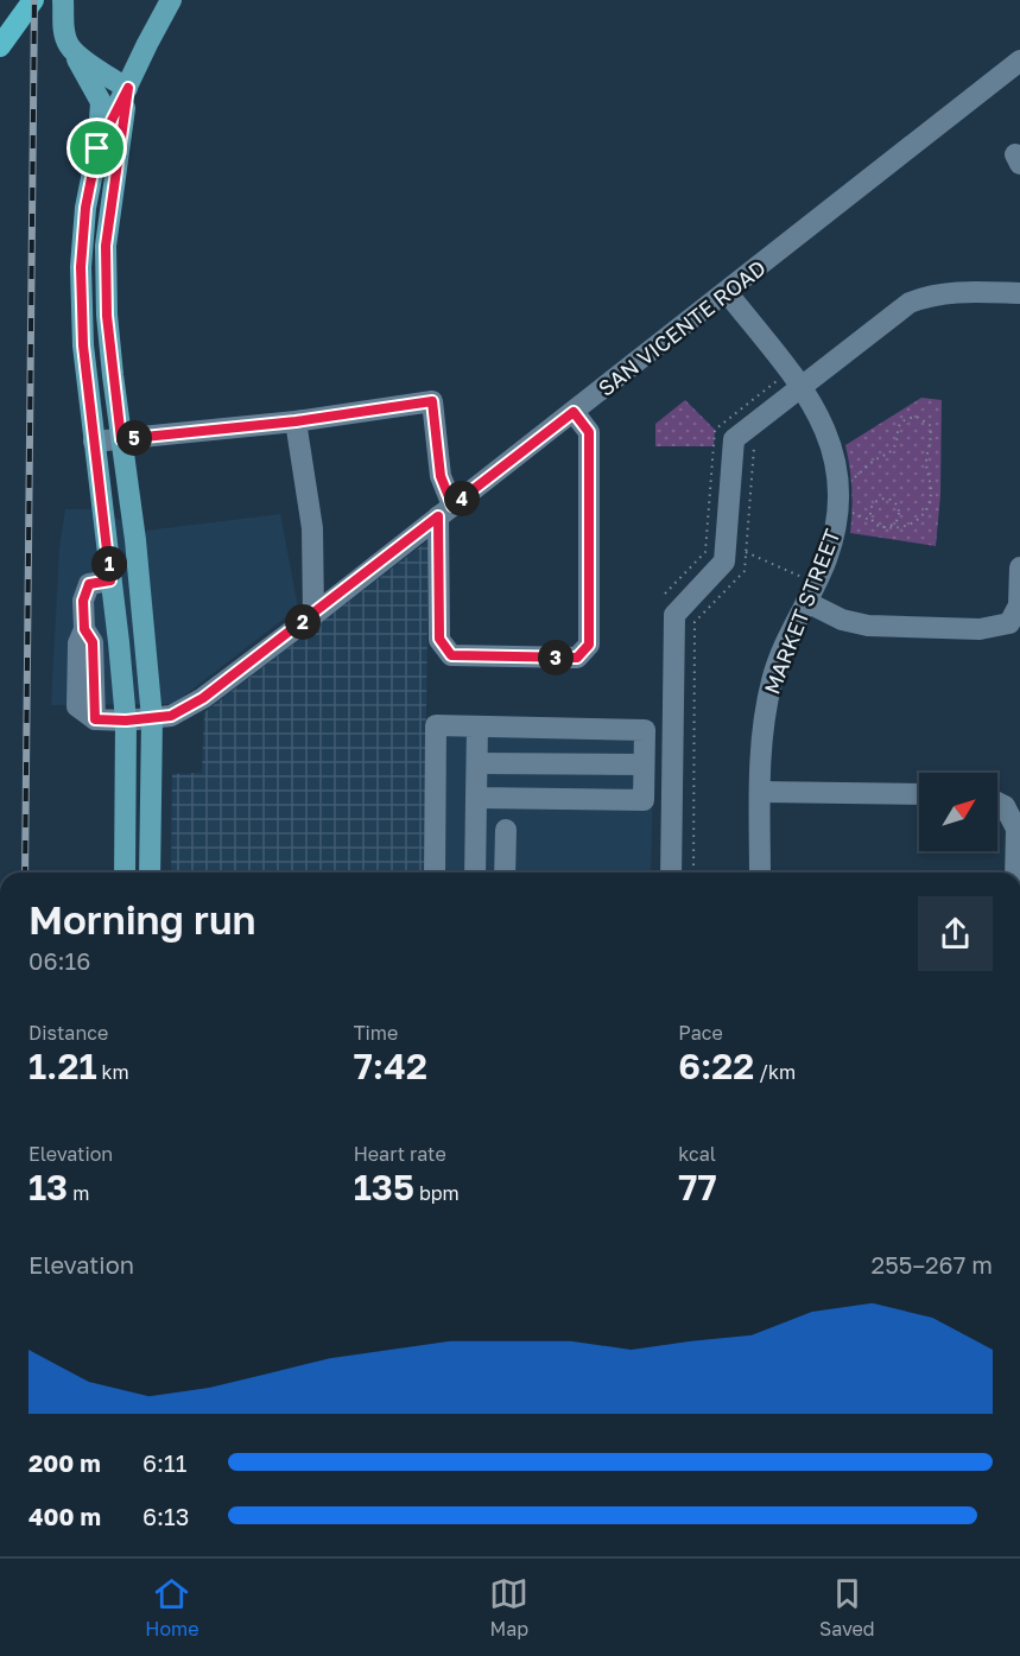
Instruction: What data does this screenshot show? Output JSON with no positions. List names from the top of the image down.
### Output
{
  "streets": {
    "street": ["SAN VICENTE ROAD", "MARKET STREET"]
  },
  "crossings": [
    ["SAN VICENTE ROAD", "MARKET STREET"]
  ],
  "north": "top right",
  "page": {
    "pins": [
      "5",
      "4",
      "1",
      "2",
      "3"
    ],
    "heading": ["Morning run", "06:16"],
    "stats": [
      ["Distance", "1.21 km"],
      ["Time", "7:42"],
      ["Pace", "6:22 /km"],
      ["Elevation", "13 m"],
      ["Heart rate", "135 bpm"],
      ["kcal", "77"]
    ],
    "chart": ["Elevation", "255–267 m"],
    "list": [
      {
        "name": "200 m",
        "note": "6:11"
      },
      {
        "name": "400 m",
        "note": "6:13"
      }
    ],
    "tabs": ["Home", "Map", "Saved"]
  }
}
